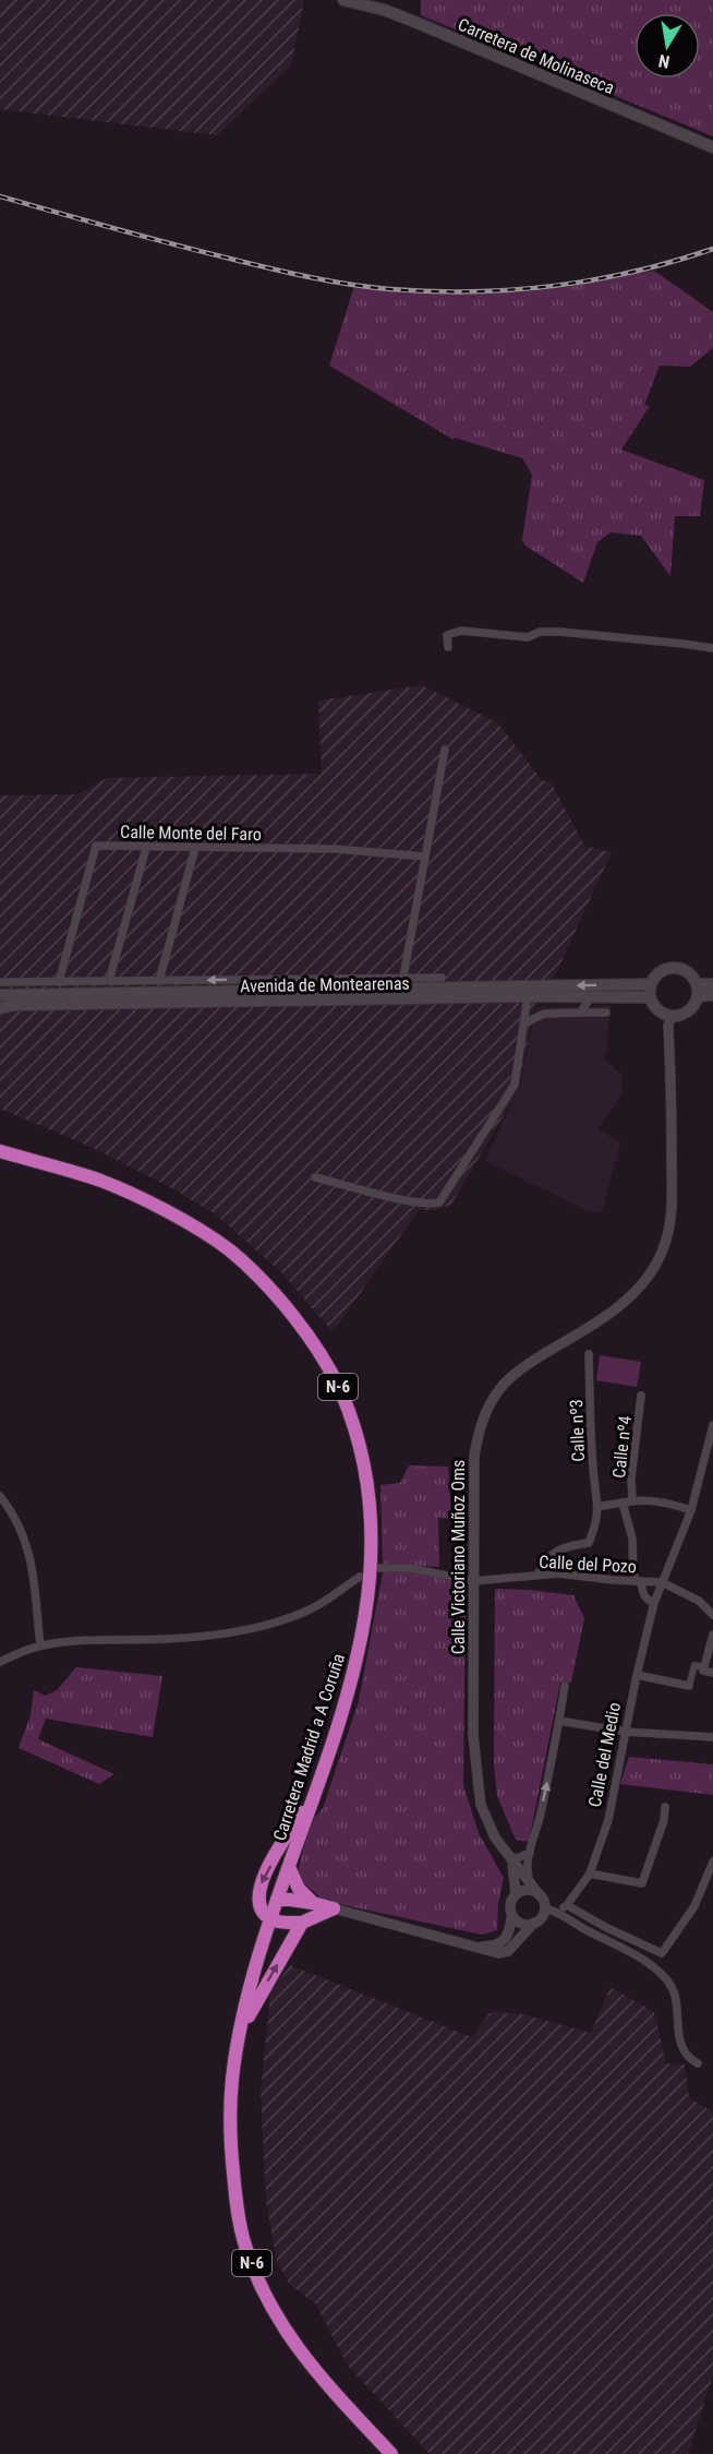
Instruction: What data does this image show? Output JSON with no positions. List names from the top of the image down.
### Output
{
  "streets": {
    "highway": ["N-6", "Carretera Madrid a A Coruña"],
    "main road": ["Carretera de Molinaseca", "Avenida de Montearenas"],
    "street": [
      "Calle Monte del Faro",
      "Calle nº3",
      "Calle nº4",
      "Calle Victoriano Muñoz Oms",
      "Calle del Pozo",
      "Calle del Medio"
    ]
  },
  "crossings": [
    ["Avenida de Montearenas", "Calle Victoriano Muñoz Oms"],
    ["Calle Victoriano Muñoz Oms", "Calle del Pozo"],
    ["Calle del Pozo", "Calle del Medio"]
  ],
  "north": "bottom"
}
